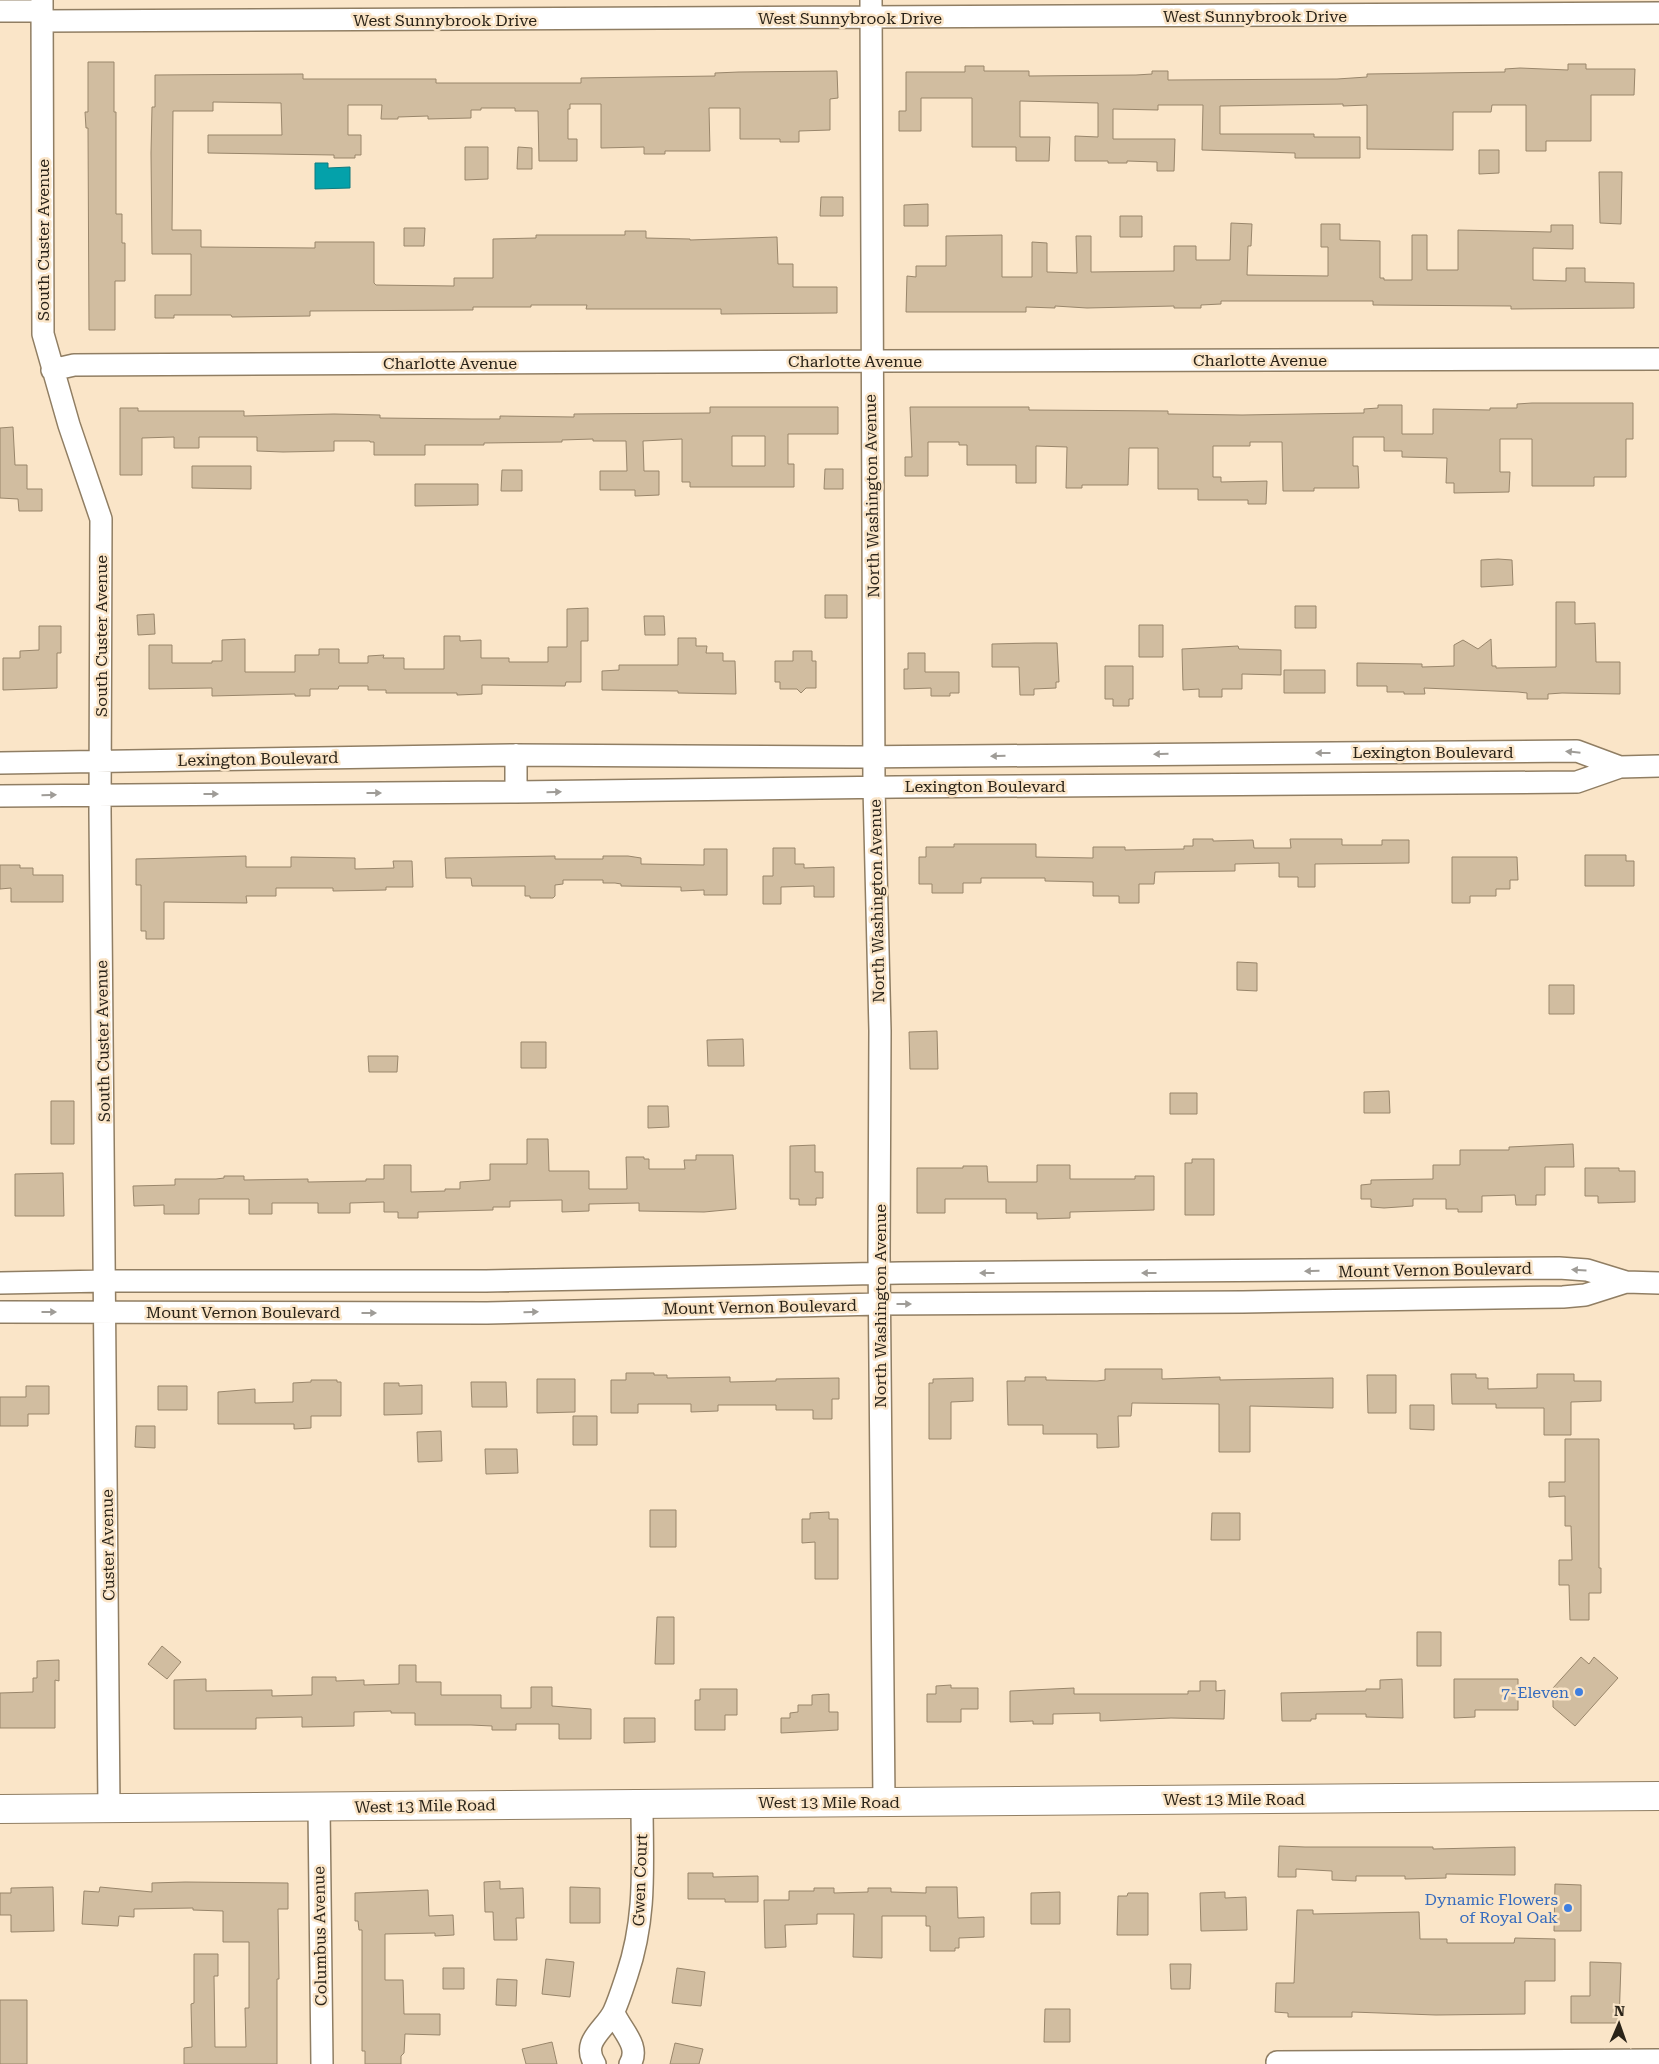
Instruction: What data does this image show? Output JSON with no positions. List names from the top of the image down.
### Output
{
  "streets": {
    "main road": ["West 13 Mile Road"],
    "street": [
      "West Sunnybrook Drive",
      "South Custer Avenue",
      "Charlotte Avenue",
      "North Washington Avenue",
      "Lexington Boulevard",
      "Mount Vernon Boulevard",
      "Custer Avenue",
      "Gwen Court",
      "Columbus Avenue"
    ]
  },
  "crossings": [
    ["West Sunnybrook Drive", "South Custer Avenue"],
    ["West Sunnybrook Drive", "North Washington Avenue"],
    ["South Custer Avenue", "Charlotte Avenue"],
    ["South Custer Avenue", "Lexington Boulevard"],
    ["South Custer Avenue", "Mount Vernon Boulevard"],
    ["South Custer Avenue", "Custer Avenue"],
    ["Charlotte Avenue", "North Washington Avenue"],
    ["North Washington Avenue", "Lexington Boulevard"],
    ["North Washington Avenue", "Mount Vernon Boulevard"],
    ["North Washington Avenue", "West 13 Mile Road"],
    ["Mount Vernon Boulevard", "Custer Avenue"],
    ["Custer Avenue", "West 13 Mile Road"],
    ["West 13 Mile Road", "Gwen Court"],
    ["West 13 Mile Road", "Columbus Avenue"]
  ],
  "places": ["7-Eleven", "Dynamic Flowers of Royal Oak"],
  "north": "top"
}
